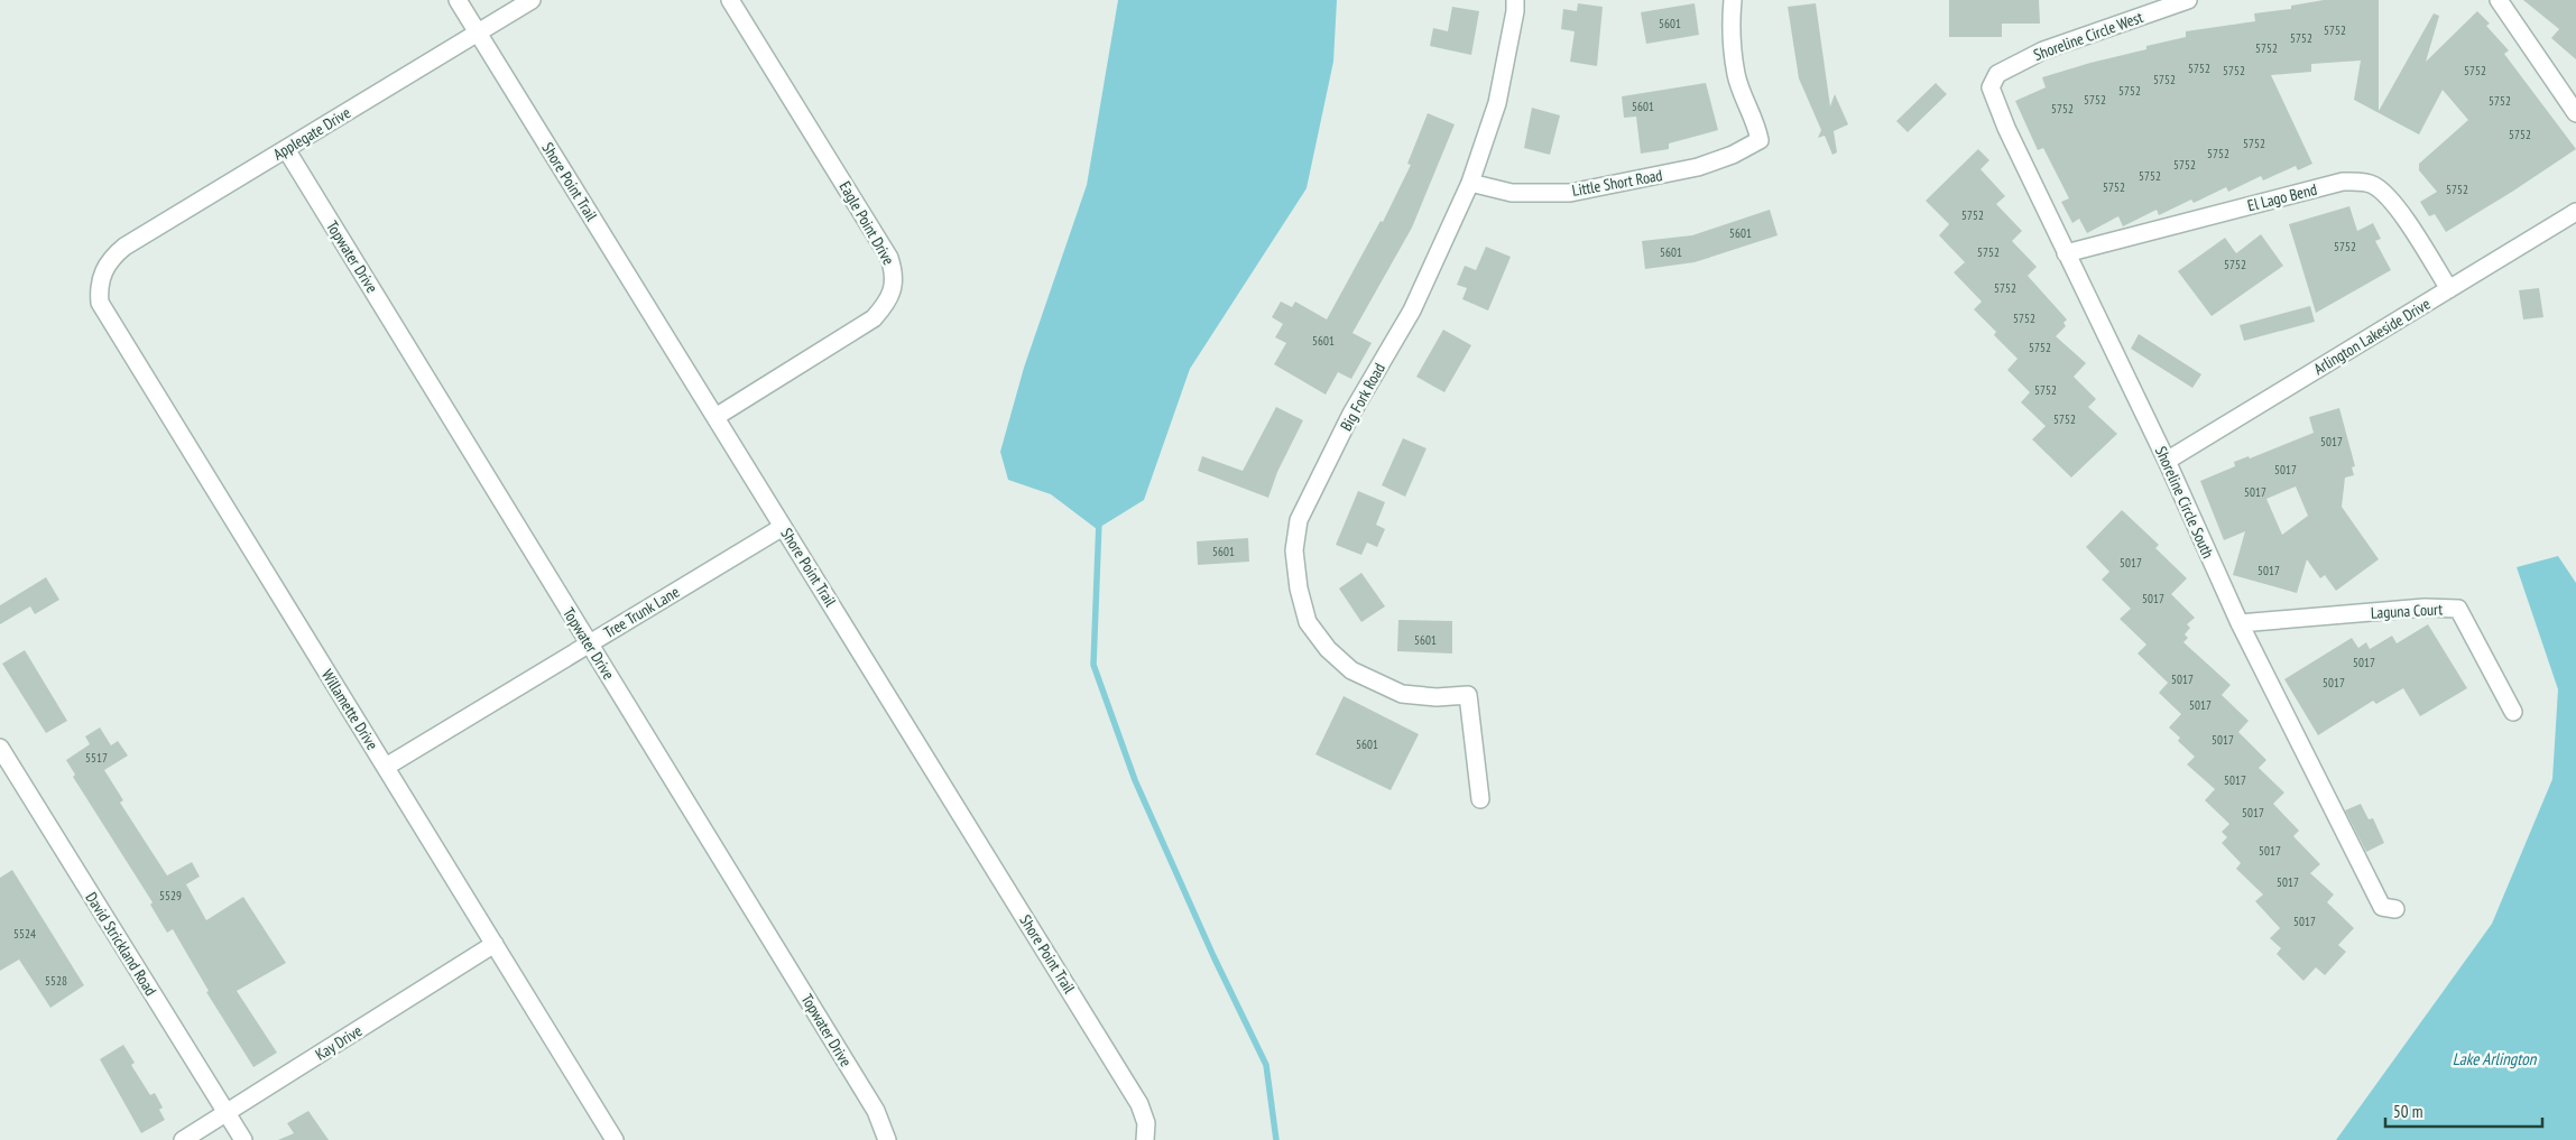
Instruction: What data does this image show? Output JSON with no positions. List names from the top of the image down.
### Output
{
  "streets": {
    "street": [
      "Shoreline Circle West",
      "Applegate Drive",
      "Shore Point Trail",
      "Little Short Road",
      "El Lago Bend",
      "Eagle Point Drive",
      "Topwater Drive",
      "Arlington Lakeside Drive",
      "Big Fork Road",
      "Shoreline Circle South",
      "Laguna Court",
      "Tree Trunk Lane",
      "Willamette Drive",
      "David Strickland Road",
      "Kay Drive"
    ]
  },
  "crossings": [
    ["Shoreline Circle West", "Shoreline Circle South"],
    ["Applegate Drive", "Shore Point Trail"],
    ["Applegate Drive", "Topwater Drive"],
    ["Applegate Drive", "Willamette Drive"],
    ["Shore Point Trail", "Eagle Point Drive"],
    ["Shore Point Trail", "Tree Trunk Lane"],
    ["Little Short Road", "Big Fork Road"],
    ["El Lago Bend", "Arlington Lakeside Drive"],
    ["El Lago Bend", "Shoreline Circle South"],
    ["Topwater Drive", "Tree Trunk Lane"],
    ["Arlington Lakeside Drive", "Shoreline Circle South"],
    ["Shoreline Circle South", "Laguna Court"],
    ["Tree Trunk Lane", "Willamette Drive"],
    ["Willamette Drive", "Kay Drive"],
    ["David Strickland Road", "Kay Drive"]
  ],
  "water": ["Lake Arlington"],
  "house_numbers": [
    "5601",
    "5752",
    "5752",
    "5752",
    "5752",
    "5752",
    "5752",
    "5752",
    "5752",
    "5752",
    "5752",
    "5601",
    "5752",
    "5752",
    "5752",
    "5752",
    "5752",
    "5752",
    "5752",
    "5752",
    "5752",
    "5601",
    "5752",
    "5601",
    "5752",
    "5752",
    "5752",
    "5752",
    "5601",
    "5752",
    "5752",
    "5752",
    "5017",
    "5017",
    "5017",
    "5601",
    "5017",
    "5017",
    "5017",
    "5601",
    "5017",
    "5017",
    "5017",
    "5017",
    "5017",
    "5601",
    "5517",
    "5017",
    "5017",
    "5017",
    "5017",
    "5529",
    "5017",
    "5524",
    "5528"
  ],
  "scale_bar": "50 m"
}
